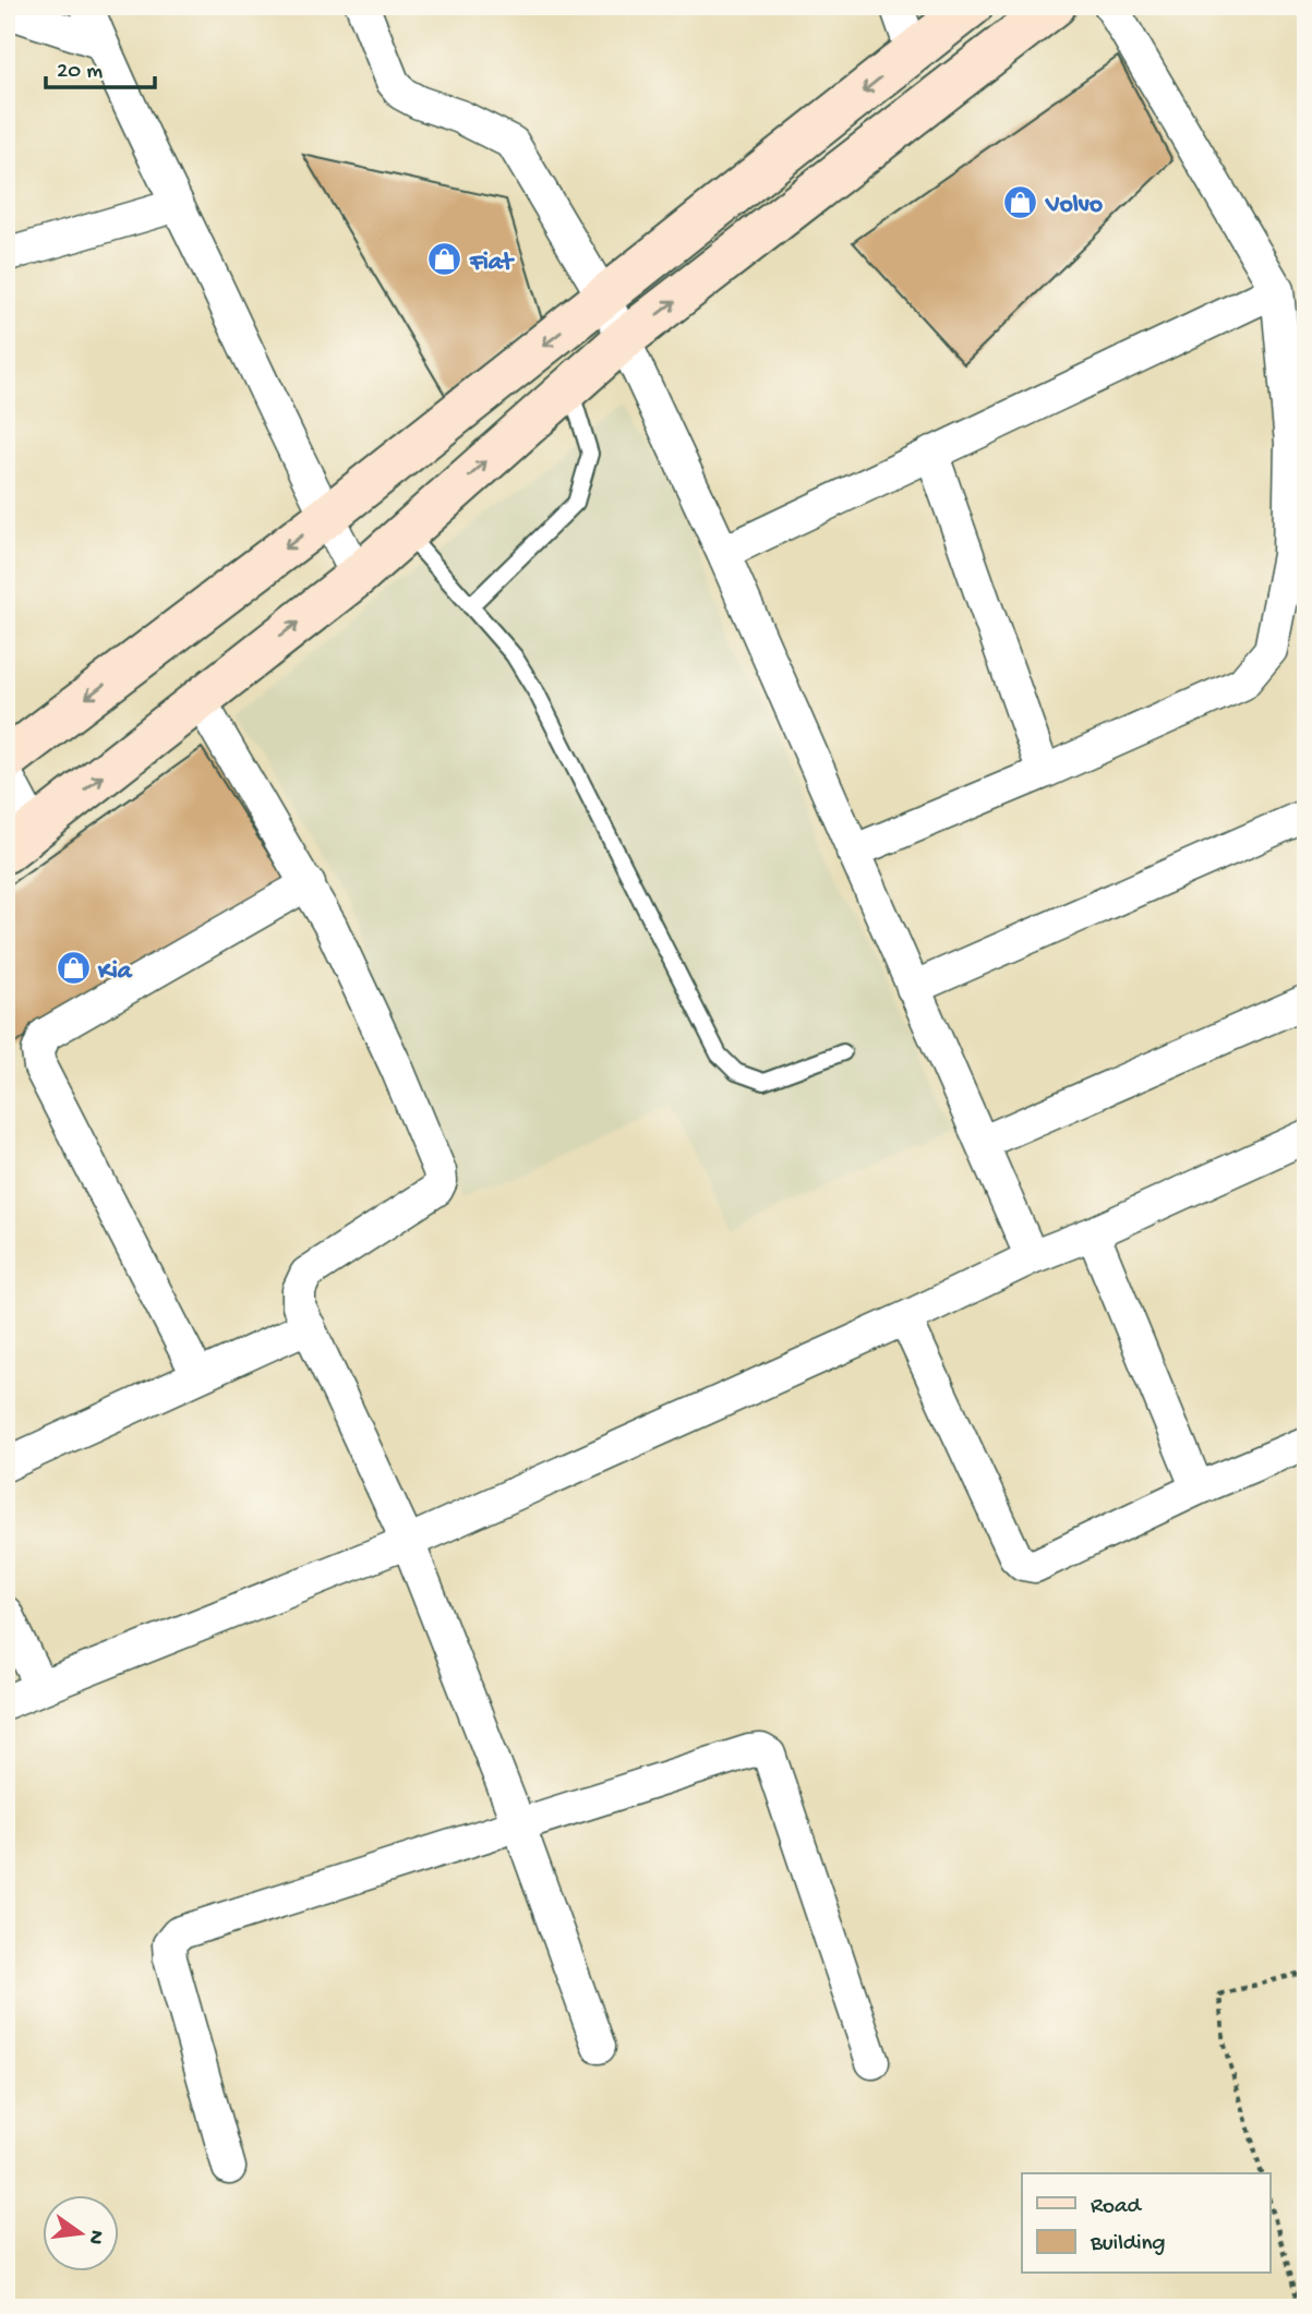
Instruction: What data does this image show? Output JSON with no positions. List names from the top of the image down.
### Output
{
  "places": {
    "shop": ["Volvo", "Fiat", "Kia"]
  },
  "legend": ["Road", "Building"],
  "scale_bar": "20 m",
  "north": "right"
}
